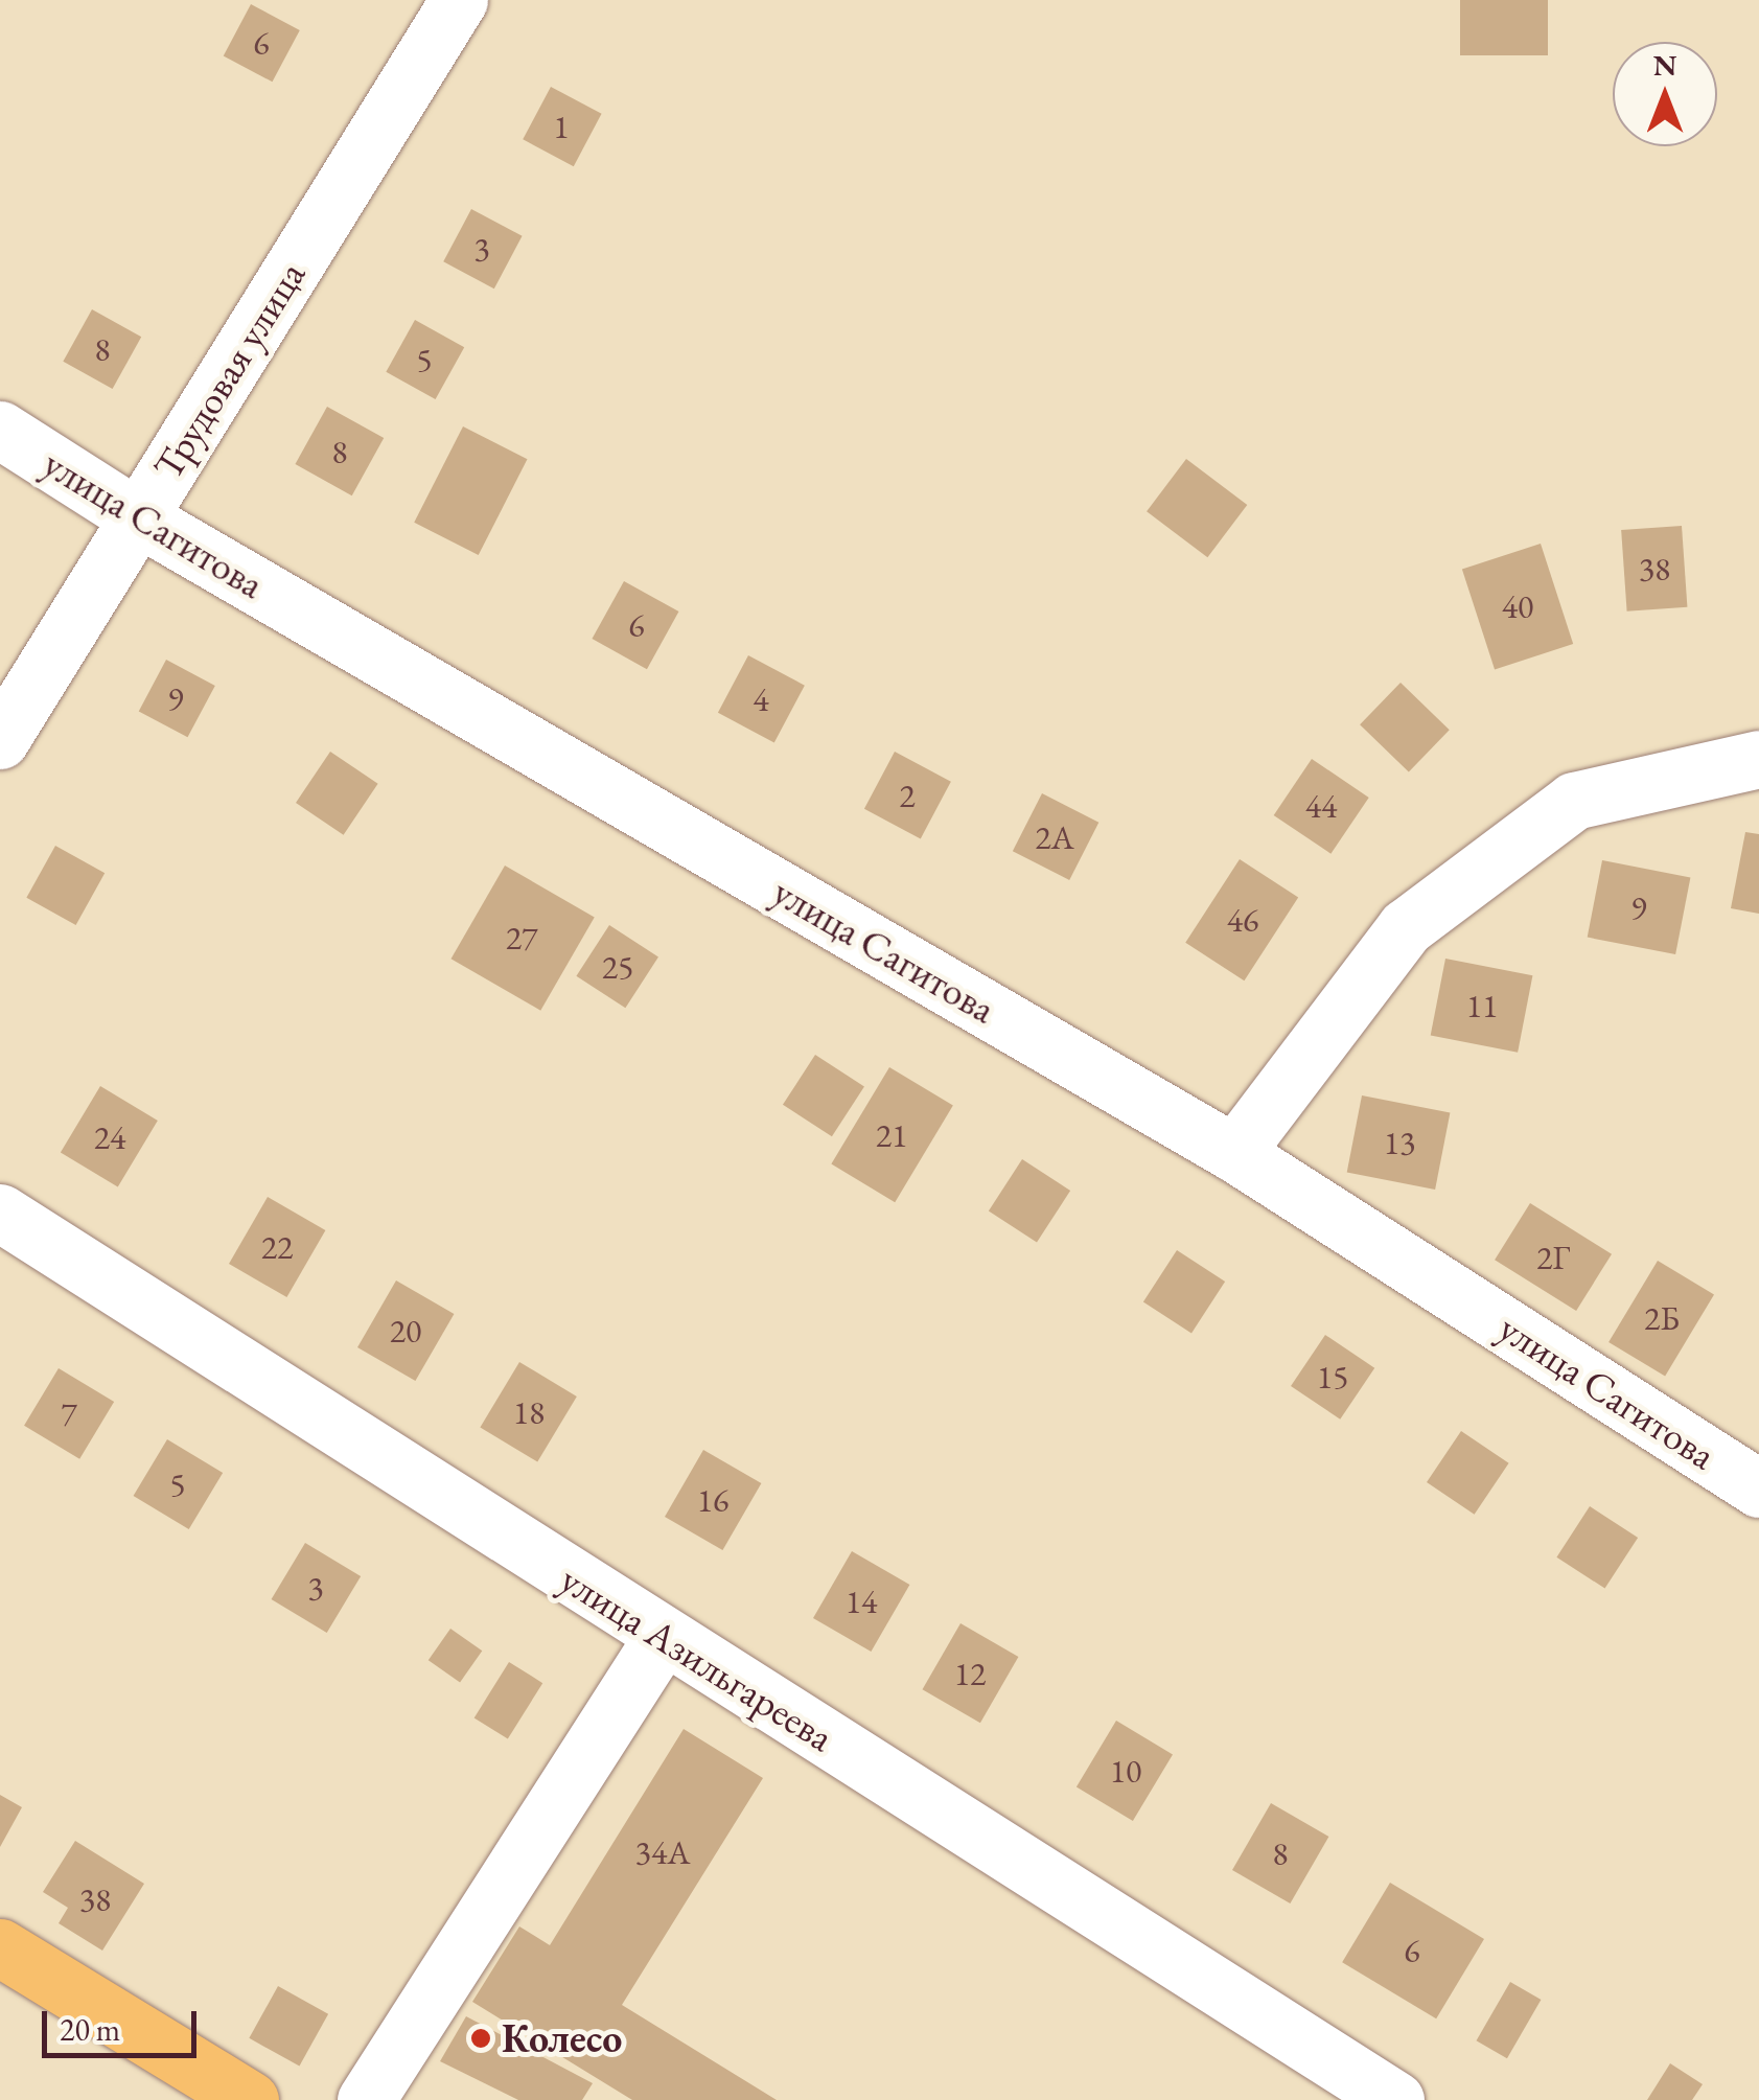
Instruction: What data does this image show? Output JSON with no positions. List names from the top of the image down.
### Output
{
  "streets": {
    "street": ["Трудовая улица", "улица Сагитова", "улица Азильгареева"]
  },
  "crossings": [
    ["Трудовая улица", "улица Сагитова"]
  ],
  "places": ["Колесо"],
  "house_numbers": [
    "6",
    "1",
    "3",
    "8",
    "5",
    "8",
    "38",
    "40",
    "6",
    "9",
    "4",
    "2",
    "44",
    "2А",
    "9",
    "46",
    "27",
    "25",
    "11",
    "21",
    "24",
    "13",
    "22",
    "2Г",
    "2Б",
    "20",
    "15",
    "18",
    "7",
    "5",
    "16",
    "3",
    "14",
    "12",
    "10",
    "34А",
    "8",
    "38",
    "6"
  ],
  "scale_bar": "20 m",
  "north": "top"
}
